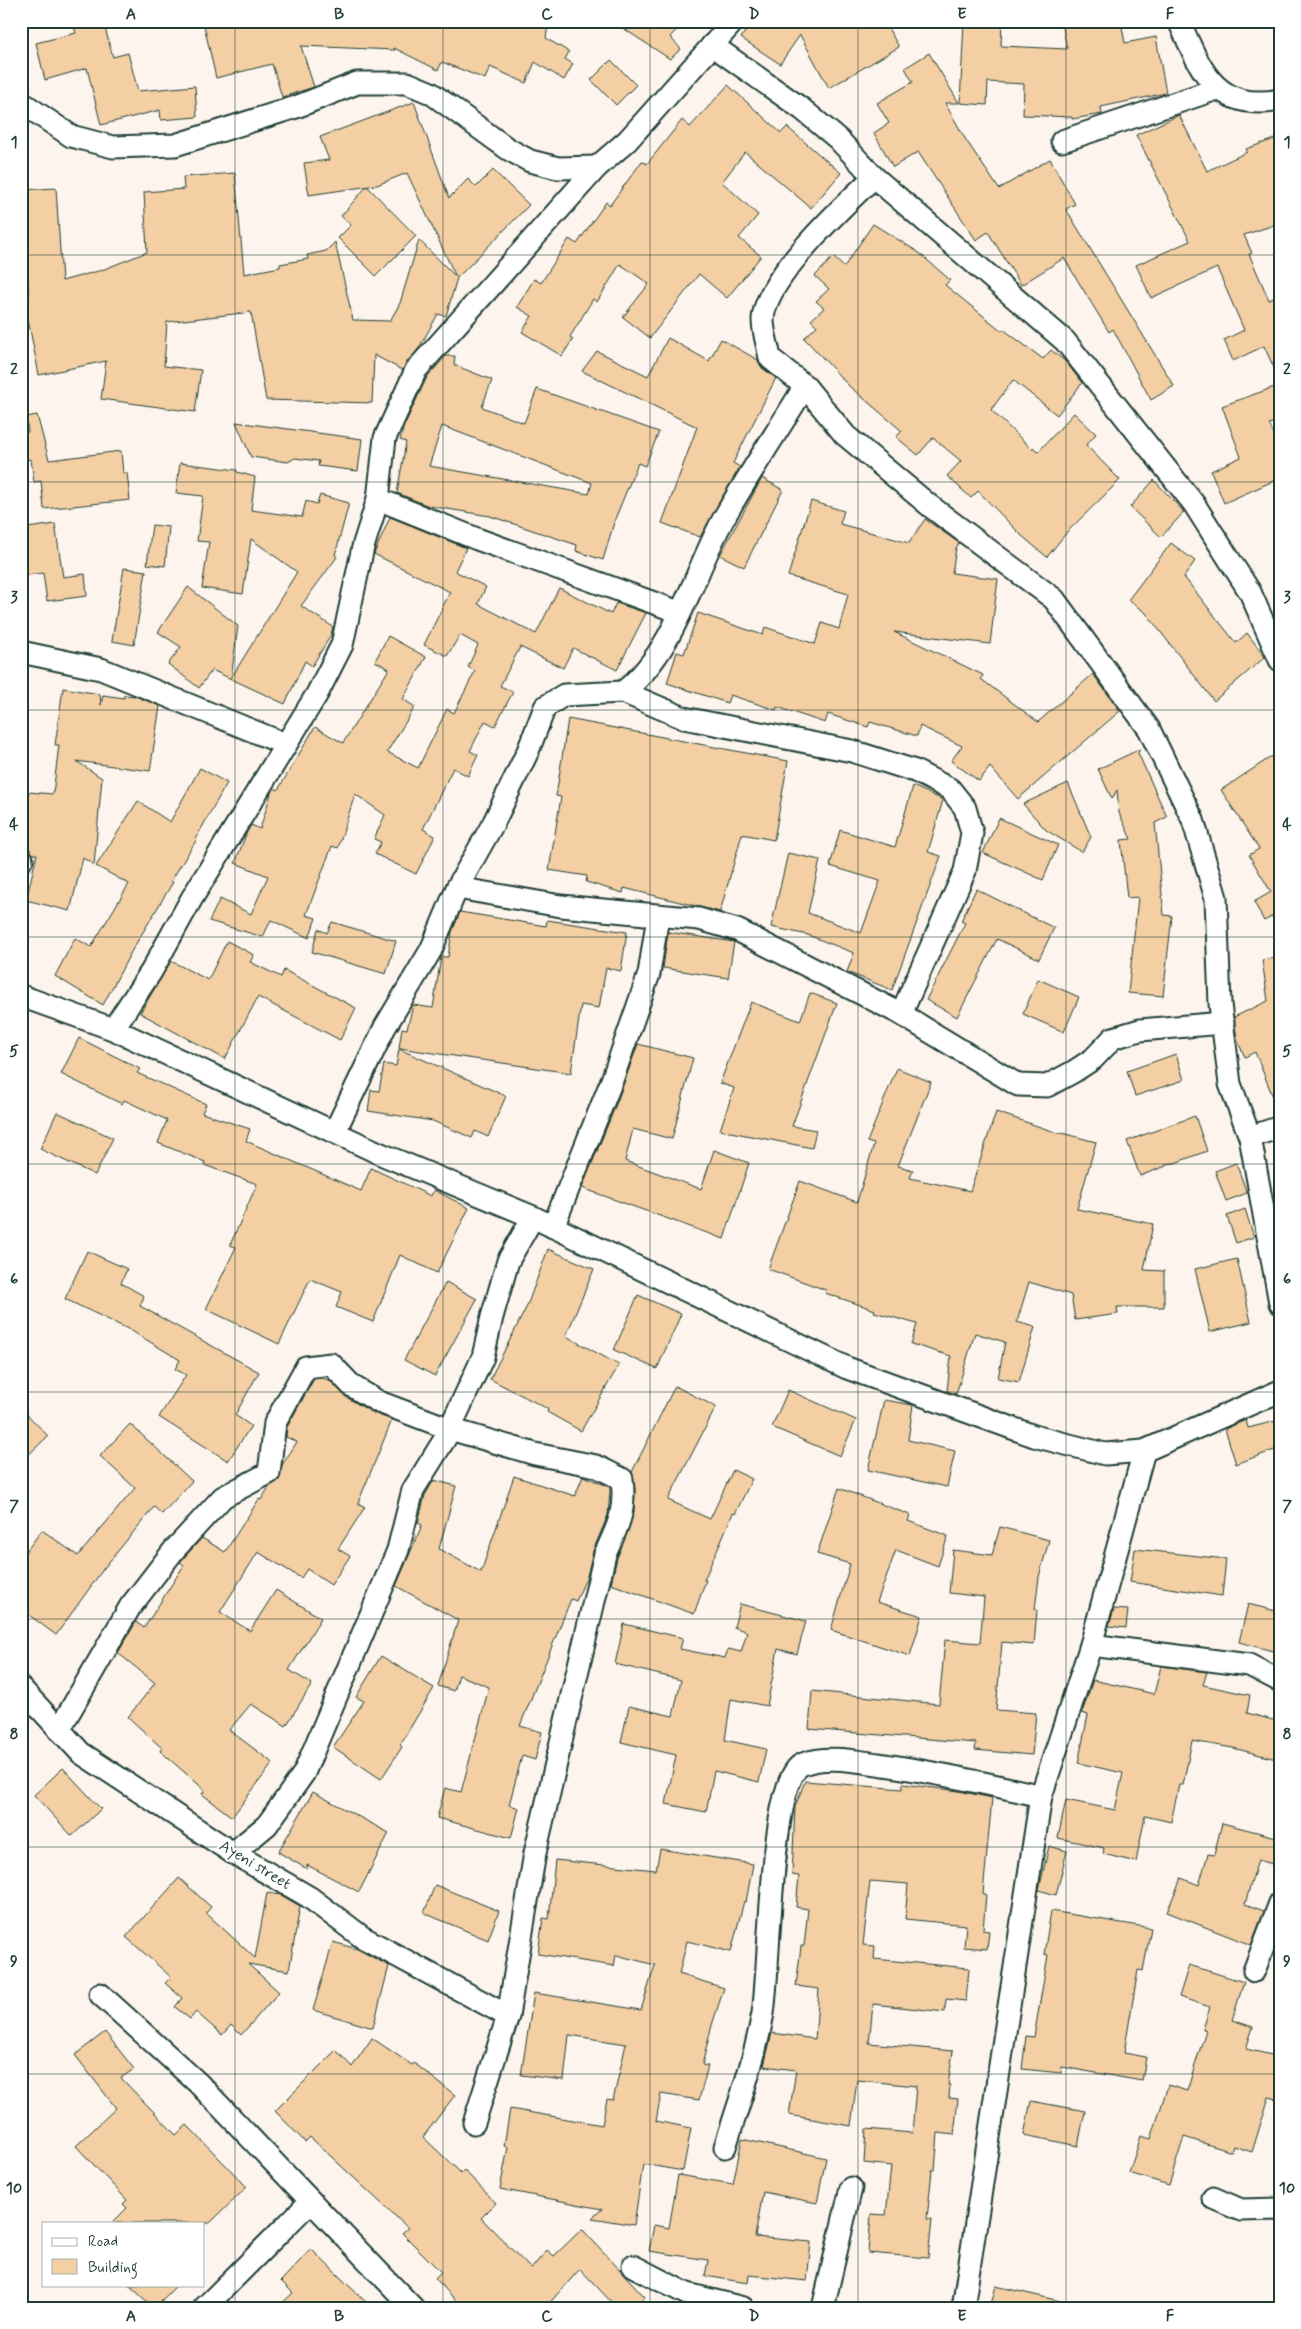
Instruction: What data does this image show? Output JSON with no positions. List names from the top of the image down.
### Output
{
  "streets": {
    "street": ["Ayeni street"]
  },
  "legend": ["Road", "Building"],
  "grid": {
    "columns": [
      "A",
      "B",
      "C",
      "D",
      "E",
      "F"
    ],
    "rows": [
      "1",
      "2",
      "3",
      "4",
      "5",
      "6",
      "7",
      "8",
      "9",
      "10"
    ]
  }
}
